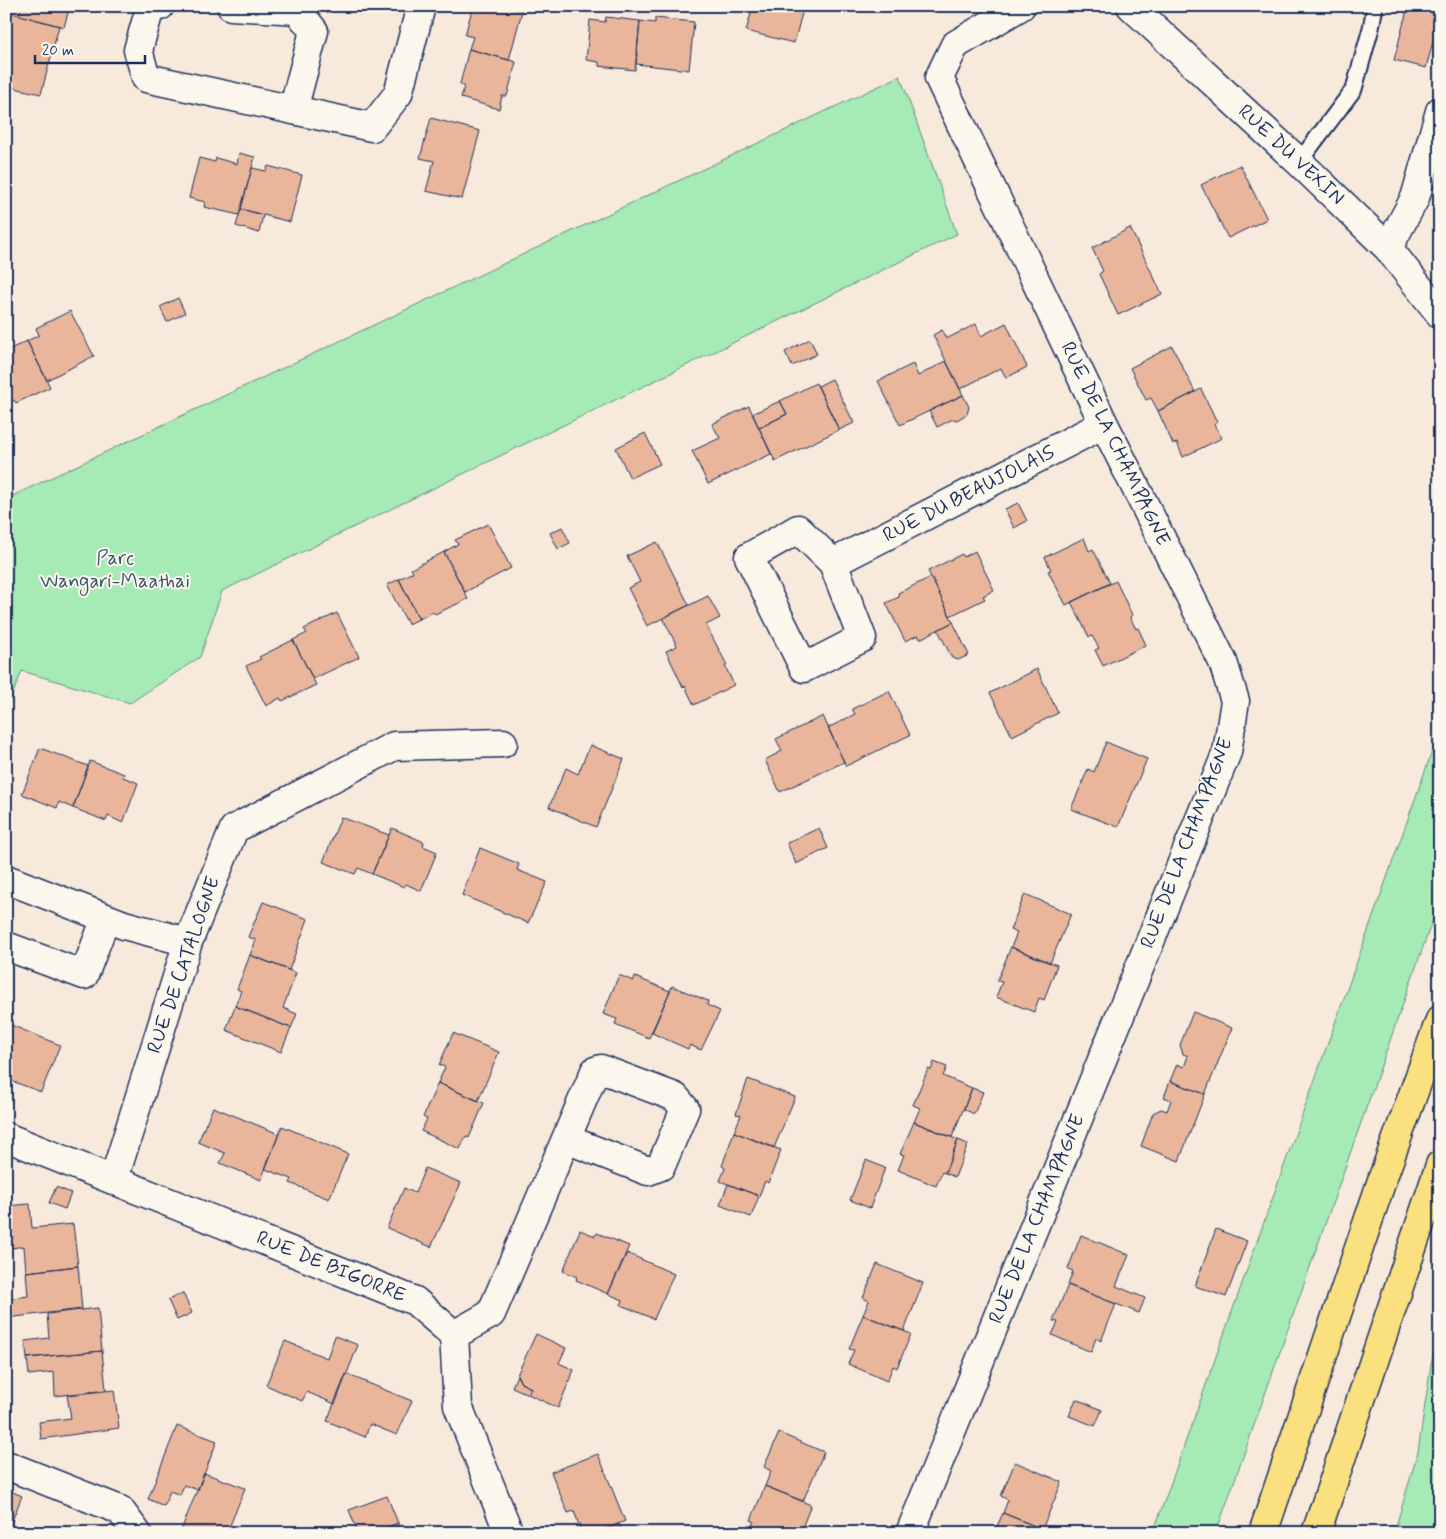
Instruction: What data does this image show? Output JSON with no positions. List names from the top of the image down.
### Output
{
  "streets": {
    "street": [
      "RUE DU VEXIN",
      "RUE DE LA CHAMPAGNE",
      "RUE DU BEAUJOLAIS",
      "RUE DE CATALOGNE",
      "RUE DE BIGORRE"
    ]
  },
  "crossings": [
    ["RUE DE LA CHAMPAGNE", "RUE DU BEAUJOLAIS"],
    ["RUE DE CATALOGNE", "RUE DE BIGORRE"]
  ],
  "parks": ["Parc Wangari-Maathai"],
  "scale_bar": "20 m"
}
